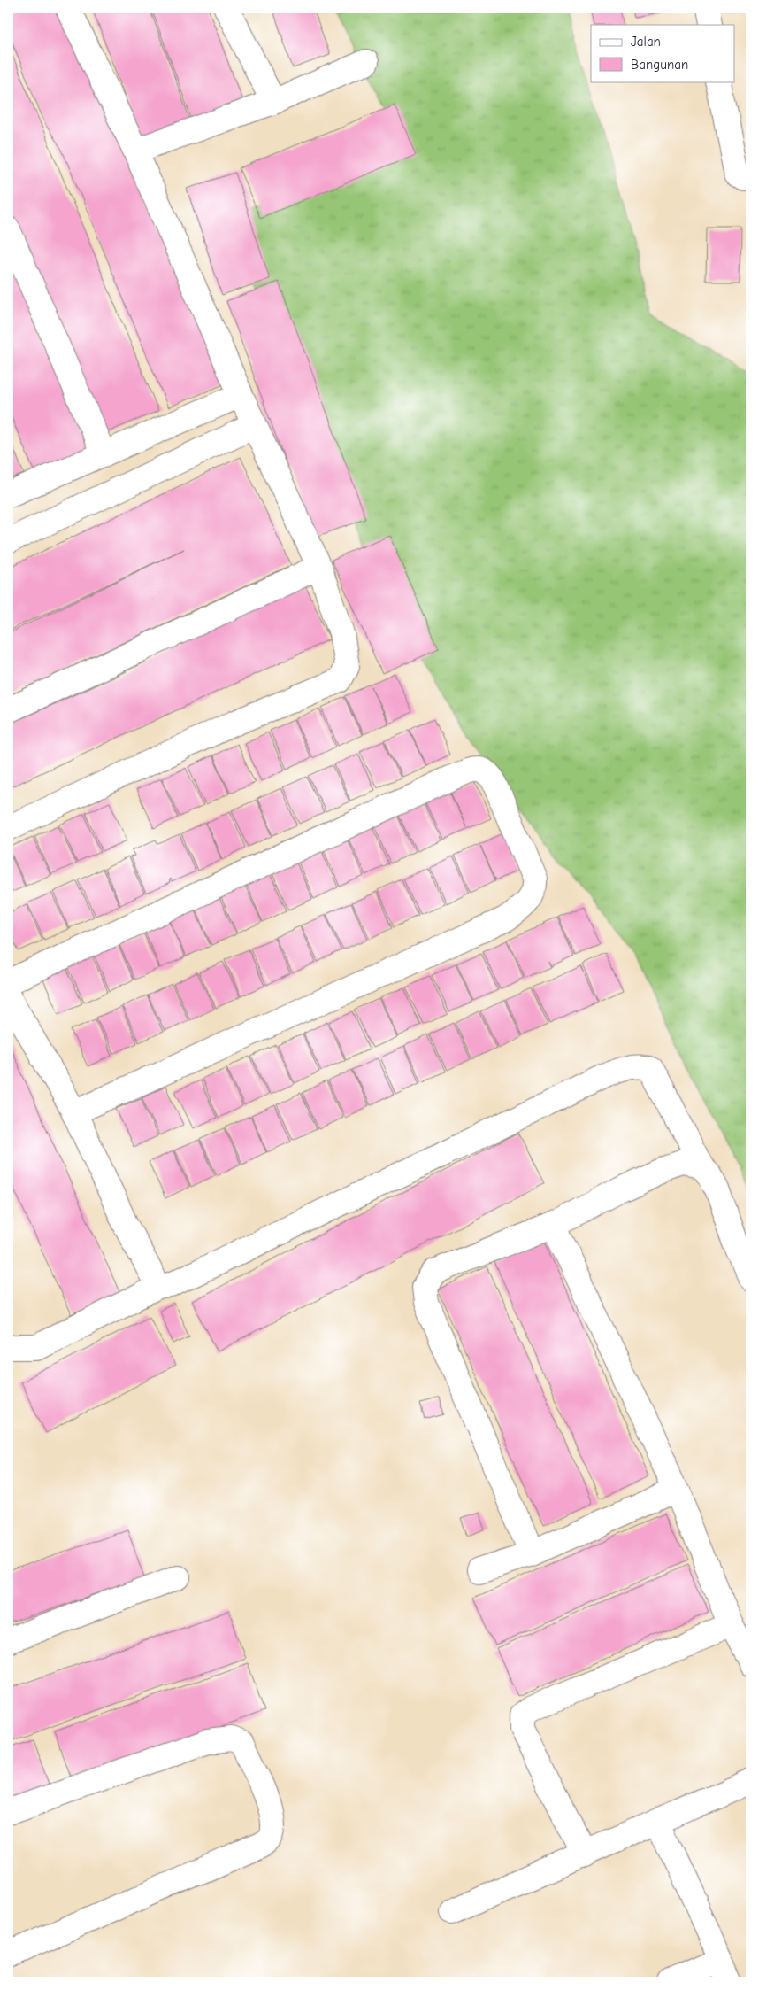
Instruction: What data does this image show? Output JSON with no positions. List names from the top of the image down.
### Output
{
  "legend": ["Jalan", "Bangunan"]
}
